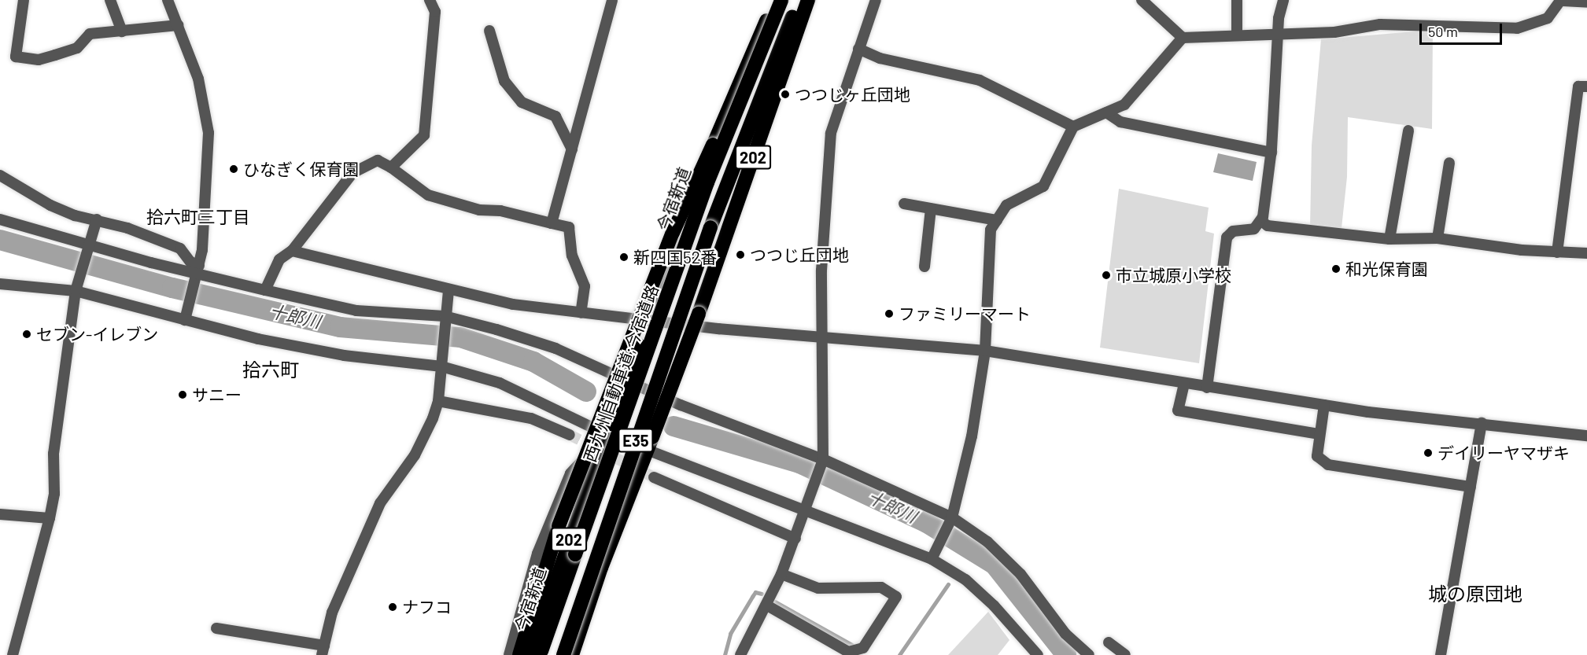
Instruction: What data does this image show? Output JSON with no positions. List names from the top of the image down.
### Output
{
  "streets": {
    "highway": [
      "202",
      "今宿新道",
      "西九州自動車道;今宿道路",
      "E35"
    ]
  },
  "districts": ["拾六町三丁目", "拾六町", "城の原団地"],
  "water": ["十郎川"],
  "places": [
    "つつじヶ丘団地",
    "ひなぎく保育園",
    "つつじ丘団地",
    "新四国52番",
    "和光保育園",
    "市立城原小学校",
    "ファミリーマート",
    "セブン-イレブン",
    "サニー",
    "デイリーヤマザキ",
    "ナフコ"
  ],
  "scale_bar": "50 m"
}
